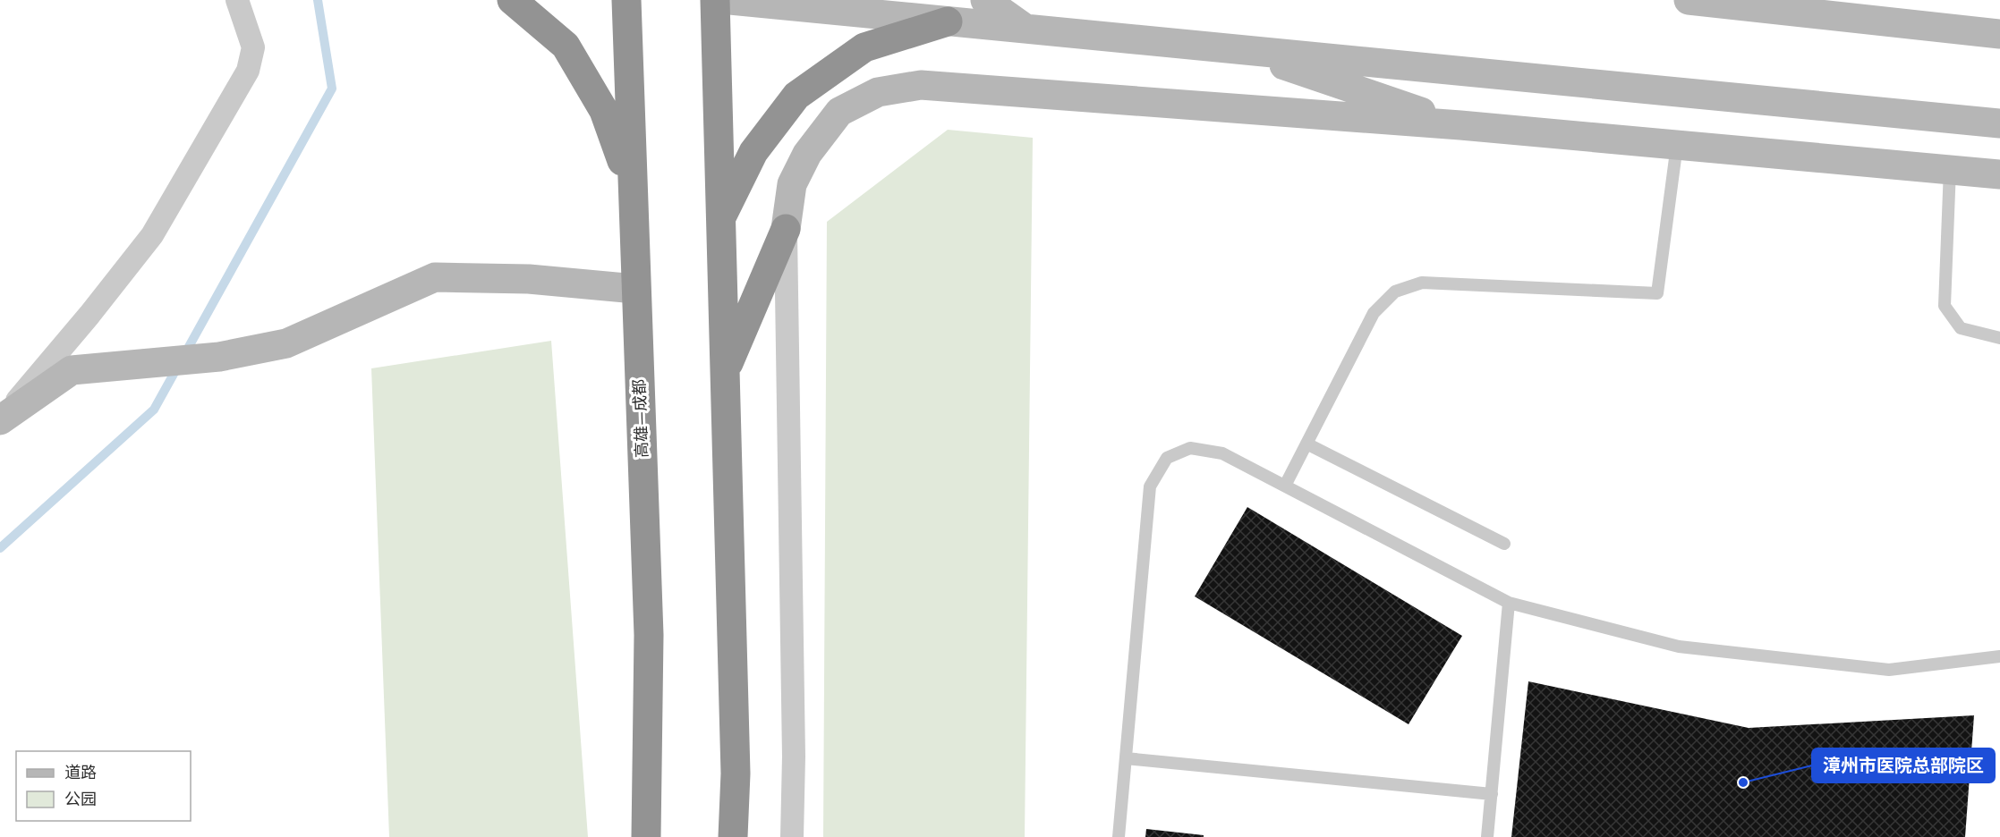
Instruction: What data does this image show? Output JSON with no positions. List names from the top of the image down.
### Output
{
  "streets": {
    "highway": ["高雄—成都"]
  },
  "places": ["漳州市医院总部院区"],
  "legend": ["道路", "公园"]
}
